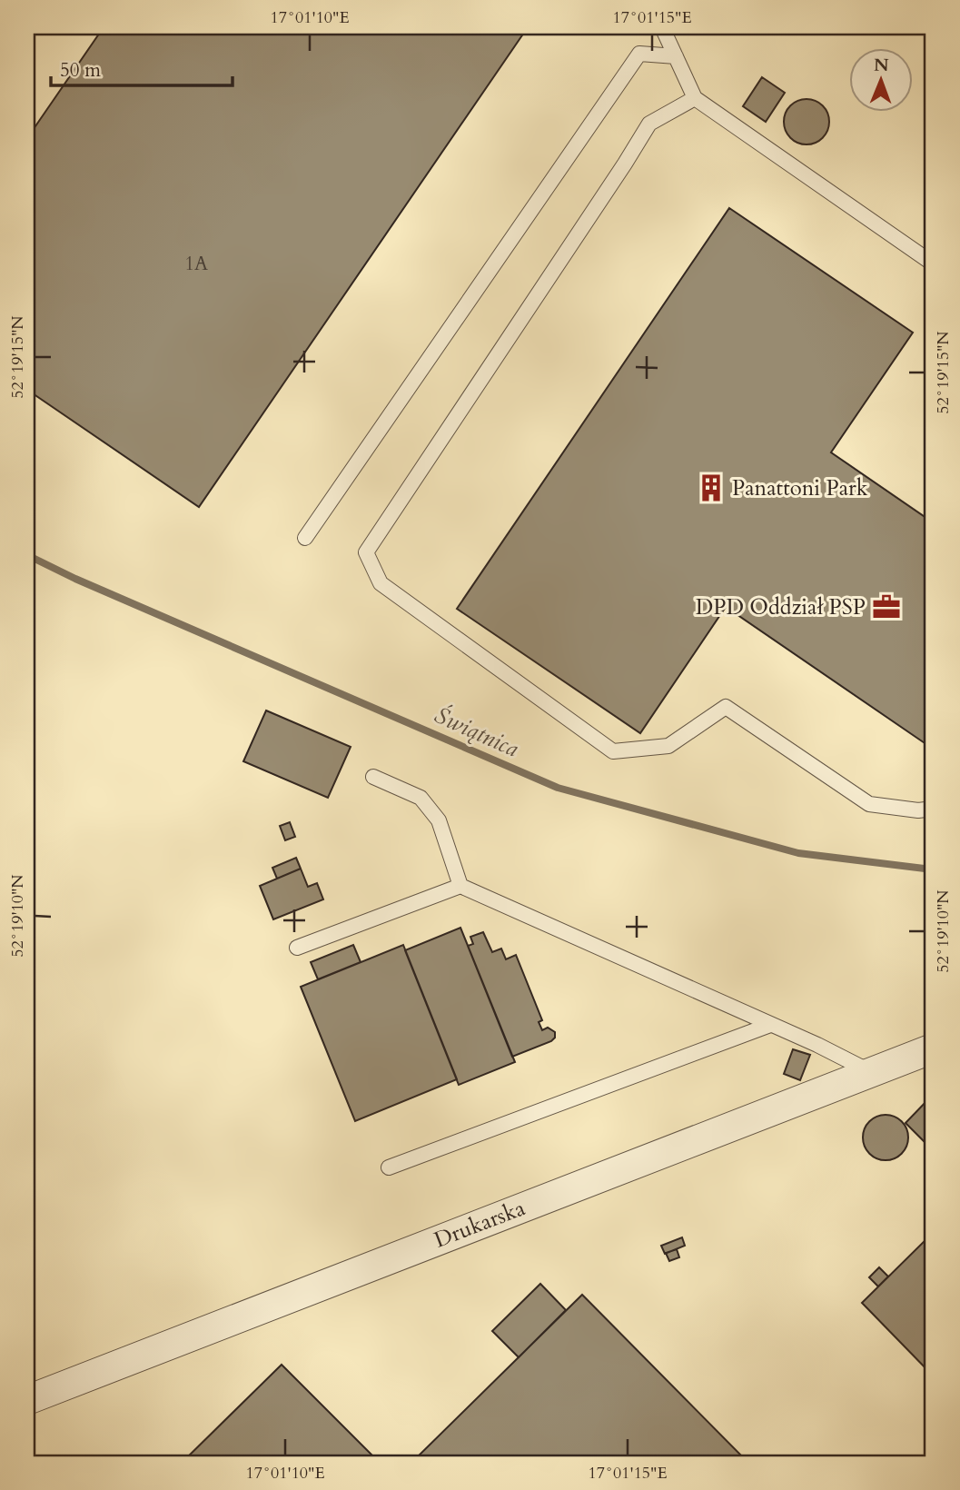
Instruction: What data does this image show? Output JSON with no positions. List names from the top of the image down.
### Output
{
  "streets": {
    "street": ["Drukarska"]
  },
  "water": ["Świątnica"],
  "places": {
    "building": ["Panattoni Park"],
    "office": ["DPD Oddział PSP"]
  },
  "house_numbers": ["1A"],
  "scale_bar": "50 m",
  "north": "top",
  "coordinates": [
    "17°01'10\"E",
    "17°01'15\"E",
    "52°19'15\"N",
    "52°19'10\"N"
  ]
}
